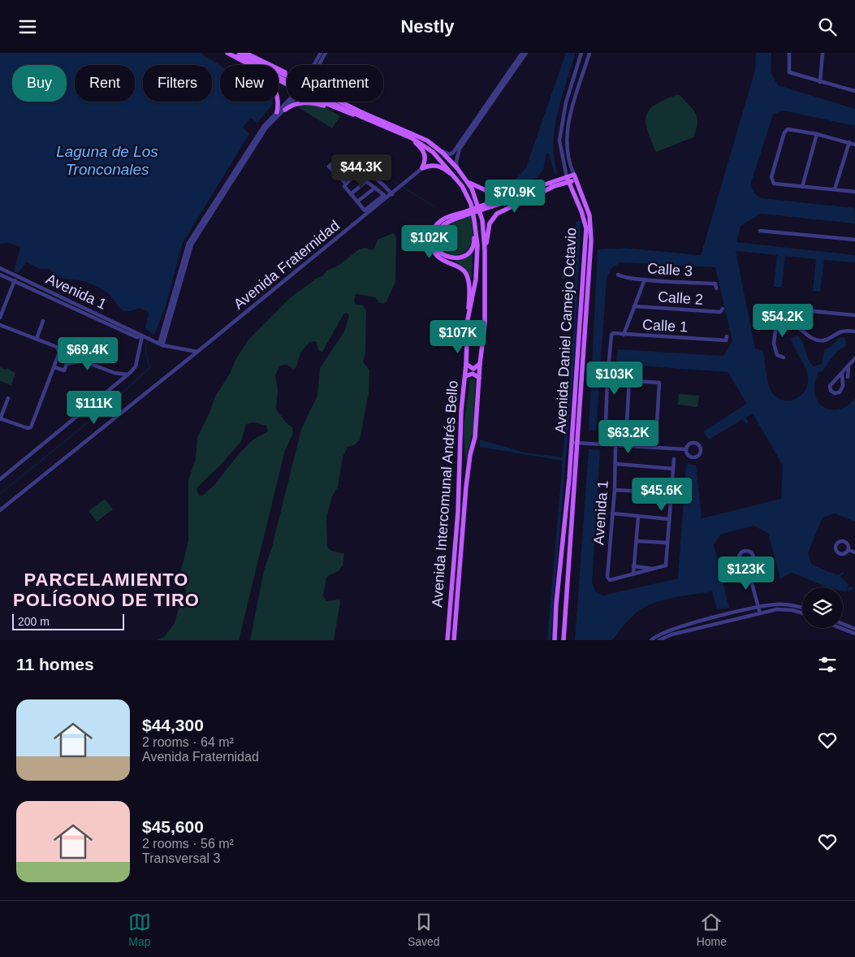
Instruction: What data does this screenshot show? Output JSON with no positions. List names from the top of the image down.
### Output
{
  "streets": {
    "main road": ["Avenida Daniel Camejo Octavio", "Avenida Intercomunal Andrés Bello"],
    "street": [
      "Avenida Fraternidad",
      "Calle 3",
      "Avenida 1",
      "Calle 2",
      "Calle 1"
    ]
  },
  "districts": ["PARCELAMIENTO POLÍGONO DE TIRO"],
  "water": ["Laguna de Los Tronconales"],
  "scale_bar": "200 m",
  "page": {
    "header": "Nestly",
    "chip": [
      "Buy",
      "Rent",
      "Filters",
      "New",
      "Apartment"
    ],
    "price": [
      "$44.3K",
      "$70.9K",
      "$102K",
      "$54.2K",
      "$107K",
      "$69.4K",
      "$103K",
      "$111K",
      "$63.2K",
      "$45.6K",
      "$123K"
    ],
    "scale": "200 m",
    "heading": "11 homes",
    "list": [
      {
        "name": "$44,300",
        "note": "2 rooms · 64 m² · Avenida Fraternidad"
      },
      {
        "name": "$45,600",
        "note": "2 rooms · 56 m² · Transversal 3"
      }
    ],
    "tabs": ["Map", "Saved", "Home"]
  }
}
